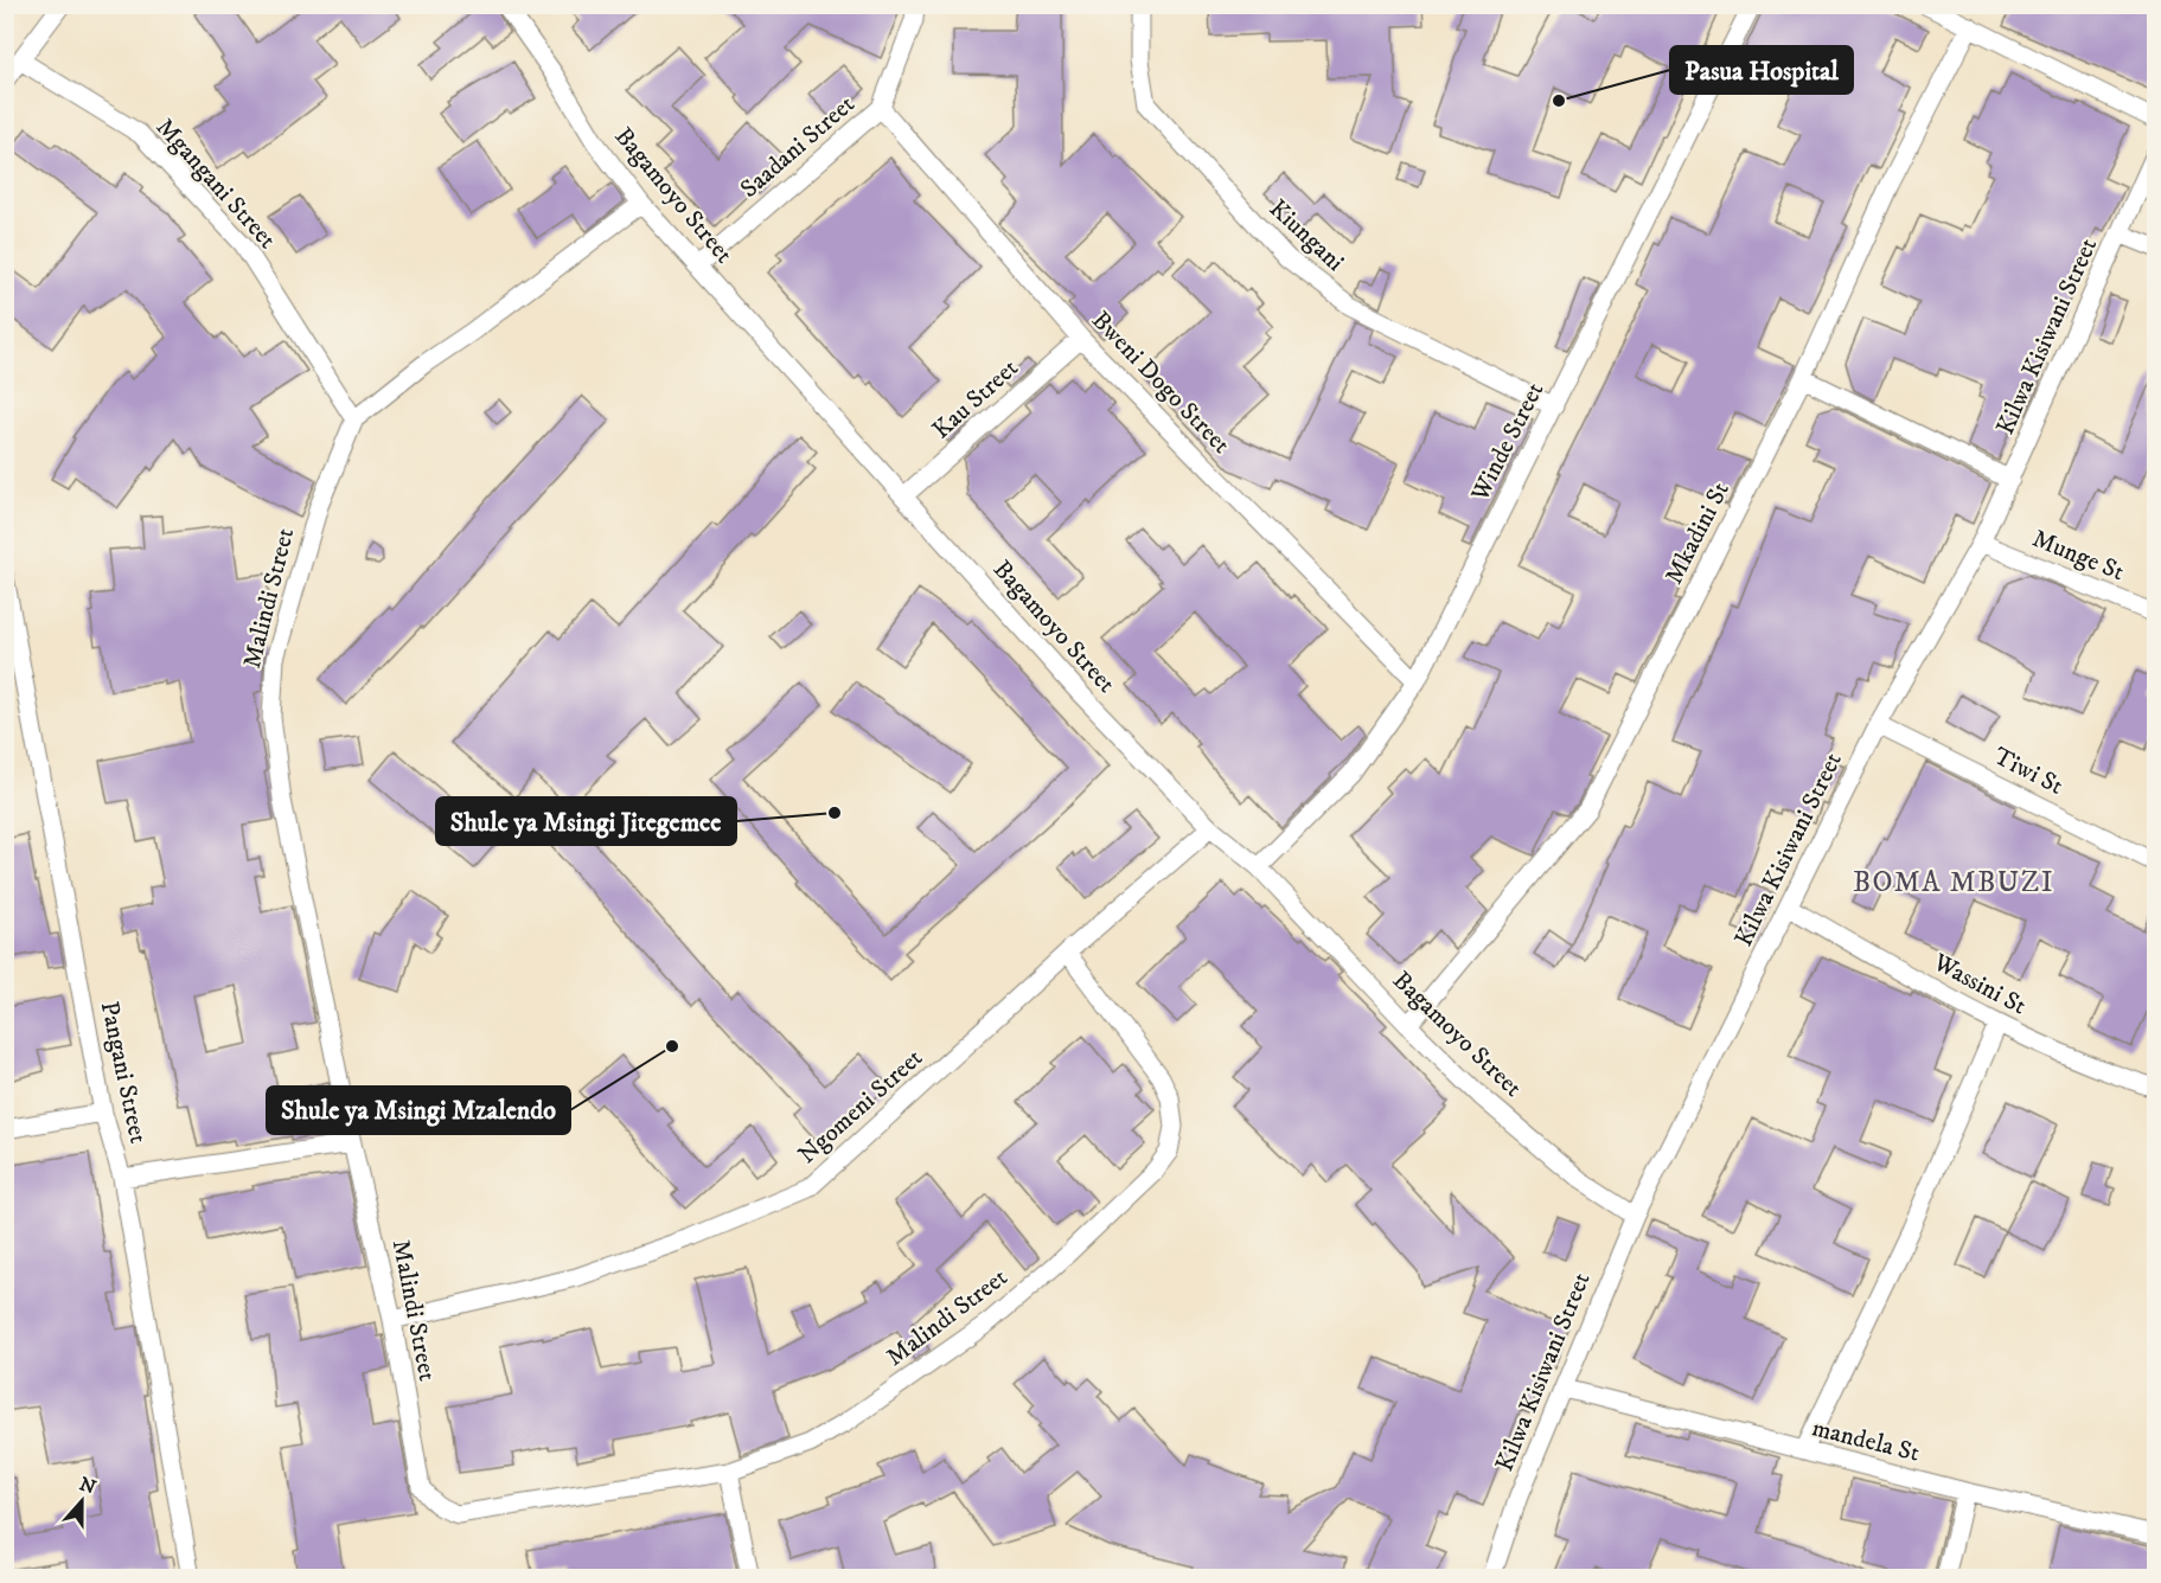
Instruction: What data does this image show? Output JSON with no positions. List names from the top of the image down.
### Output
{
  "streets": {
    "street": [
      "Saadani Street",
      "Mgangani Street",
      "Bagamoyo Street",
      "Kiungani",
      "Kilwa Kisiwani Street",
      "Bweni Dogo Street",
      "Kau Street",
      "Winde Street",
      "Mkadini St",
      "Munge St",
      "Malindi Street",
      "Tiwi St",
      "Wassini St",
      "Pangani Street",
      "Ngomeni Street",
      "mandela St"
    ]
  },
  "crossings": [
    ["Saadani Street", "Bagamoyo Street"],
    ["Saadani Street", "Bweni Dogo Street"],
    ["Mgangani Street", "Malindi Street"],
    ["Bagamoyo Street", "Kilwa Kisiwani Street"],
    ["Bagamoyo Street", "Kau Street"],
    ["Bagamoyo Street", "Winde Street"],
    ["Bagamoyo Street", "Mkadini St"],
    ["Bagamoyo Street", "Malindi Street"],
    ["Bagamoyo Street", "Ngomeni Street"],
    ["Kiungani", "Winde Street"],
    ["Kilwa Kisiwani Street", "Munge St"],
    ["Kilwa Kisiwani Street", "Tiwi St"],
    ["Kilwa Kisiwani Street", "Wassini St"],
    ["Kilwa Kisiwani Street", "mandela St"],
    ["Bweni Dogo Street", "Kau Street"],
    ["Bweni Dogo Street", "Winde Street"],
    ["Malindi Street", "Ngomeni Street"]
  ],
  "districts": ["BOMA MBUZI"],
  "places": ["Pasua Hospital", "Shule ya Msingi Jitegemee", "Shule ya Msingi Mzalendo"],
  "north": "top"
}
